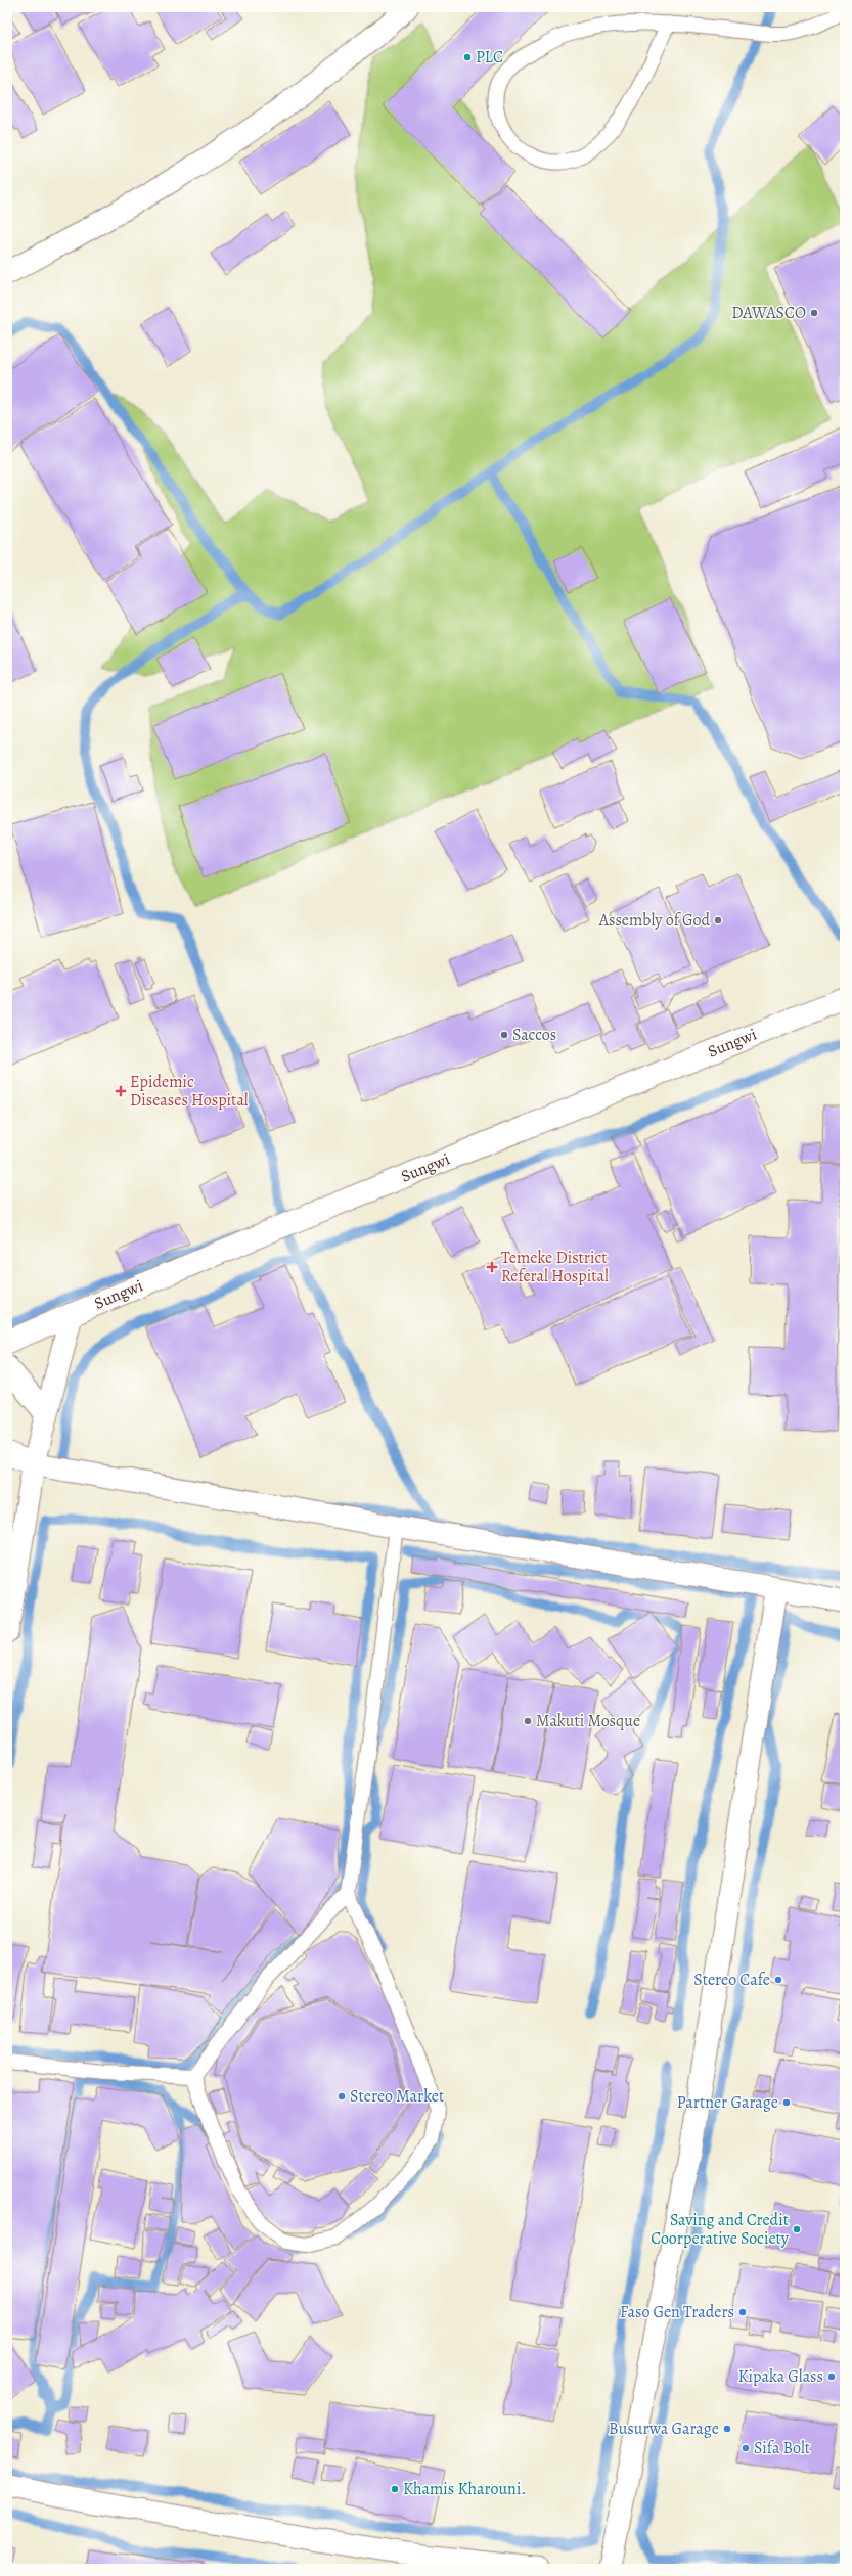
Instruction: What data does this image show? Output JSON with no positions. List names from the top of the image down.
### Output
{
  "streets": {
    "street": ["Sungwi"]
  },
  "places": {
    "other": [
      "PLC",
      "DAWASCO",
      "Assembly of God",
      "Saccos",
      "Makuti Mosque",
      "Stereo Cafe",
      "Stereo Market",
      "Partner Garage",
      "Saving and Credit Coorperative Society",
      "Faso Gen Traders",
      "Kipaka Glass",
      "Busurwa Garage",
      "Sifa Bolt",
      "Khamis Kharouni."
    ],
    "health": ["Epidemic Diseases Hospital", "Temeke District Referal Hospital"]
  }
}
